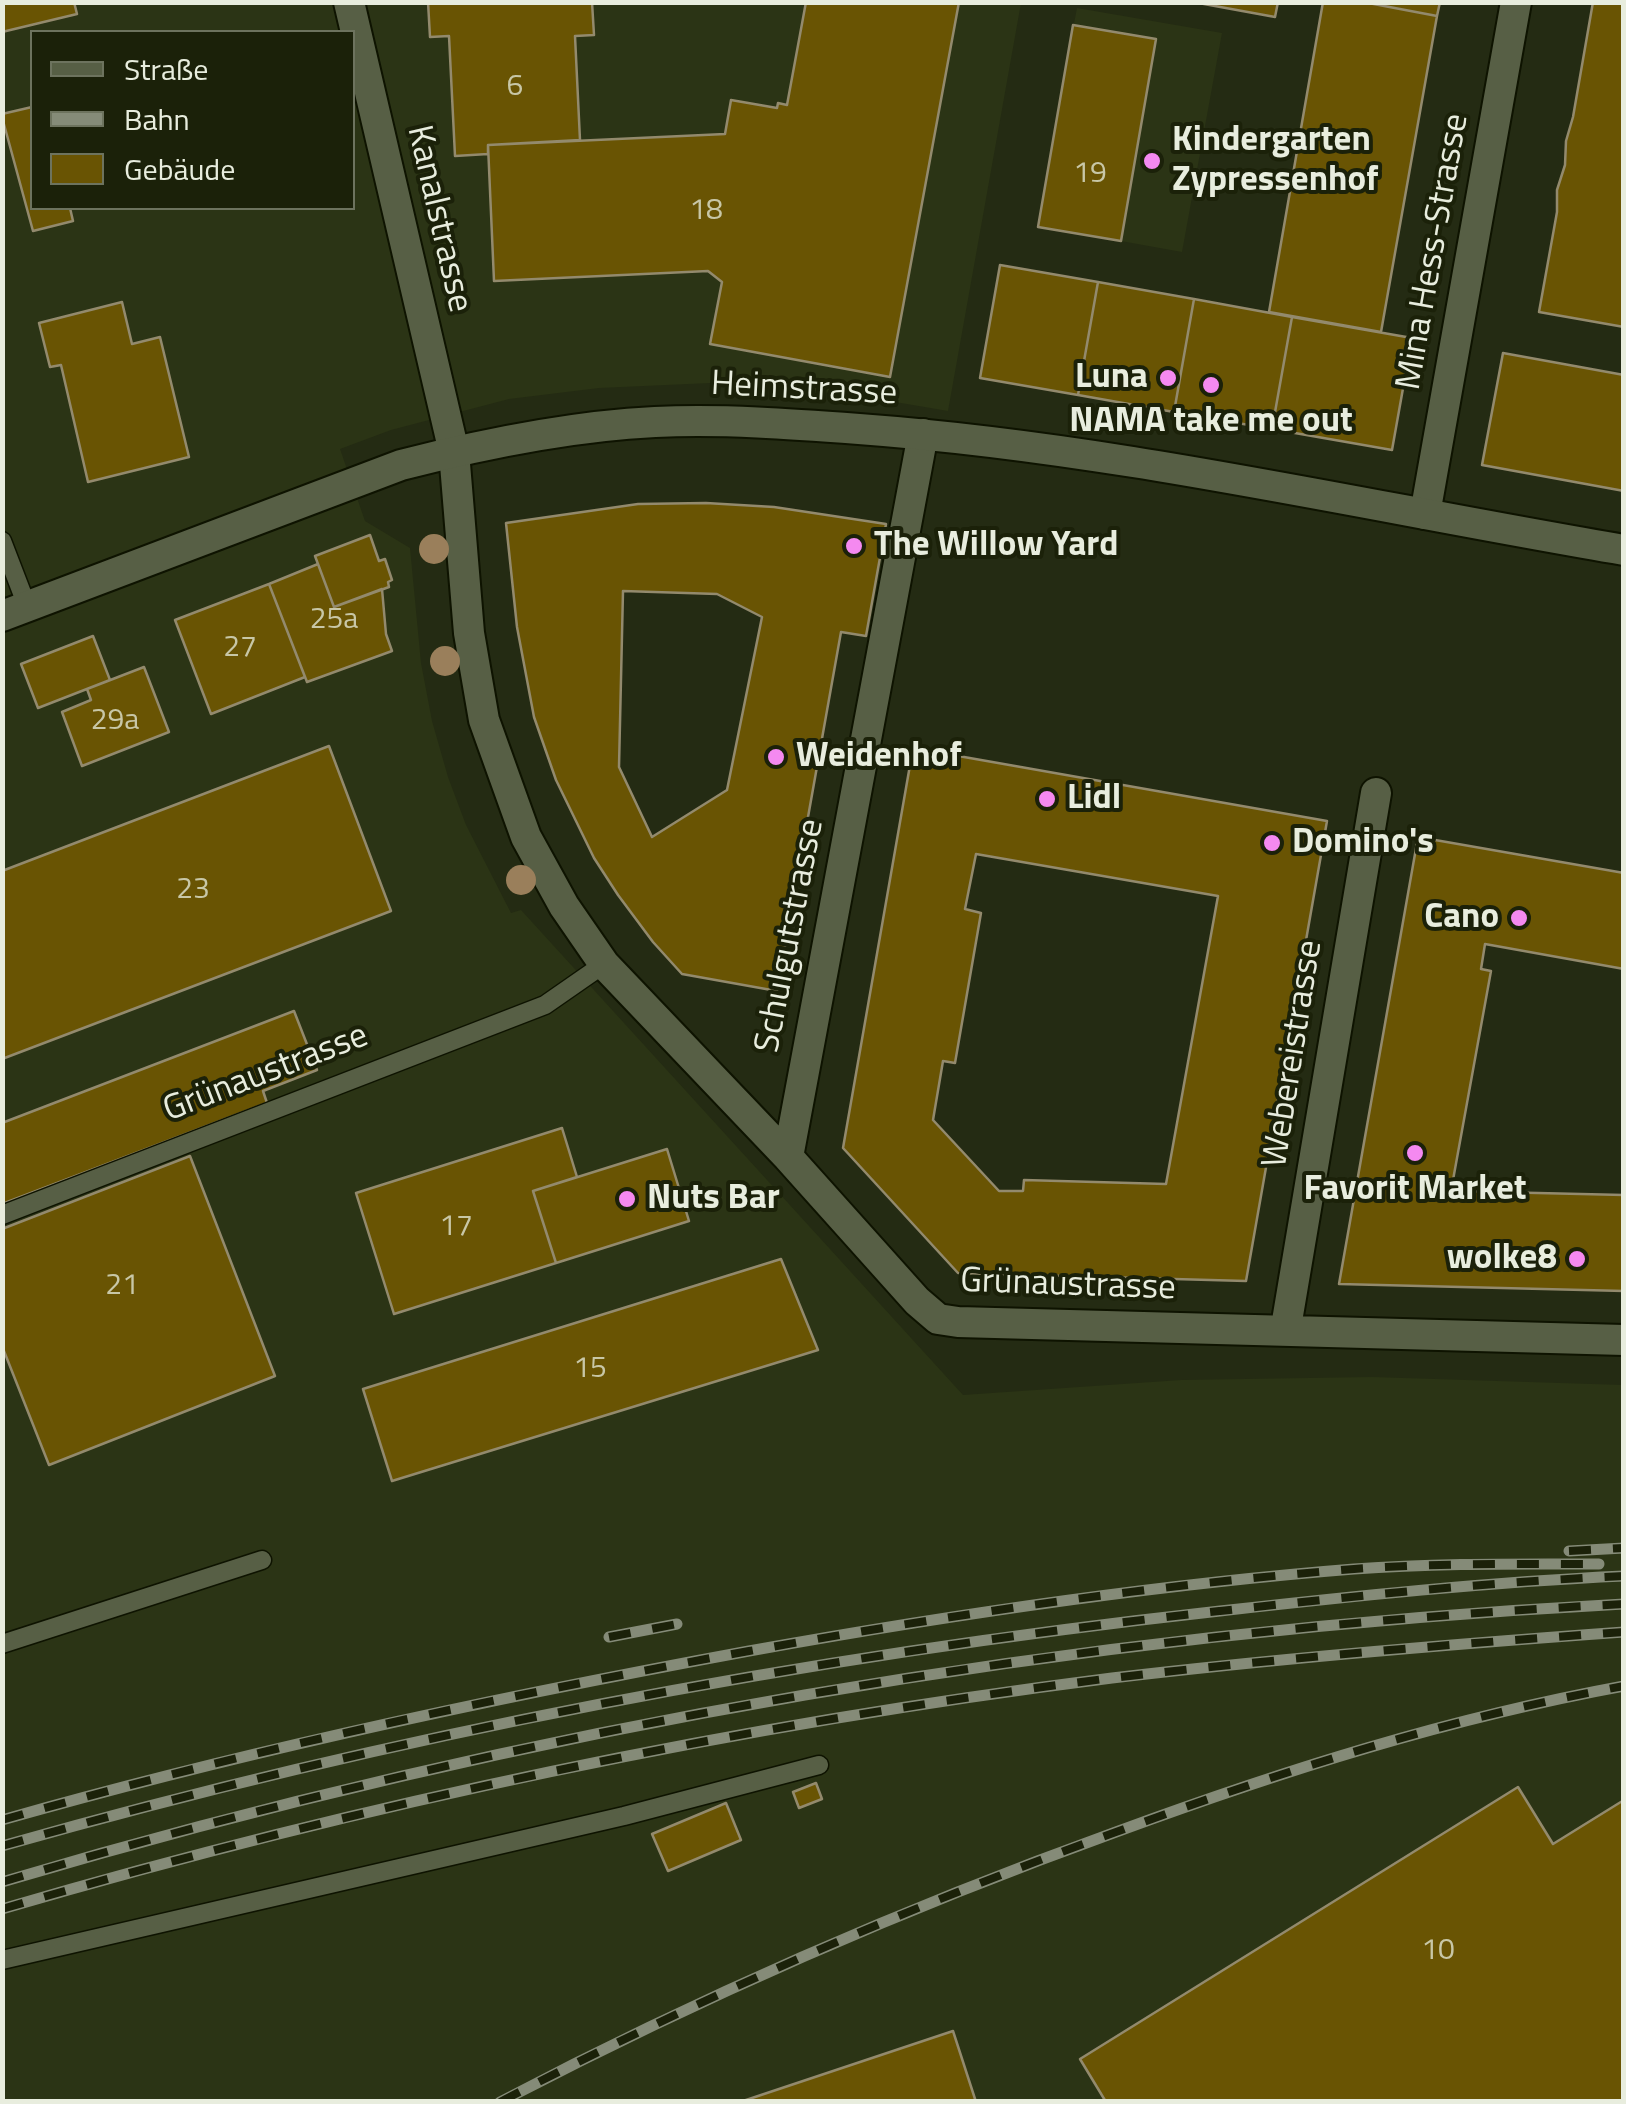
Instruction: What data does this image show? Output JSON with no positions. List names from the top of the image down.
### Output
{
  "streets": {
    "street": [
      "Kanalstrasse",
      "Mina Hess-Strasse",
      "Heimstrasse",
      "Schulgutstrasse",
      "Webereistrasse",
      "Grünaustrasse"
    ]
  },
  "crossings": [
    ["Kanalstrasse", "Heimstrasse"],
    ["Kanalstrasse", "Grünaustrasse"],
    ["Mina Hess-Strasse", "Heimstrasse"],
    ["Heimstrasse", "Schulgutstrasse"],
    ["Heimstrasse", "Grünaustrasse"],
    ["Schulgutstrasse", "Grünaustrasse"],
    ["Webereistrasse", "Grünaustrasse"]
  ],
  "places": [
    "Kindergarten Zypressenhof",
    "Luna",
    "NAMA take me out",
    "The Willow Yard",
    "Weidenhof",
    "Lidl",
    "Domino's",
    "Cano",
    "Favorit Market",
    "Nuts Bar",
    "wolke8"
  ],
  "house_numbers": [
    "6",
    "19",
    "18",
    "25a",
    "27",
    "29a",
    "23",
    "17",
    "21",
    "15",
    "10"
  ],
  "legend": ["Straße", "Bahn", "Gebäude"]
}
